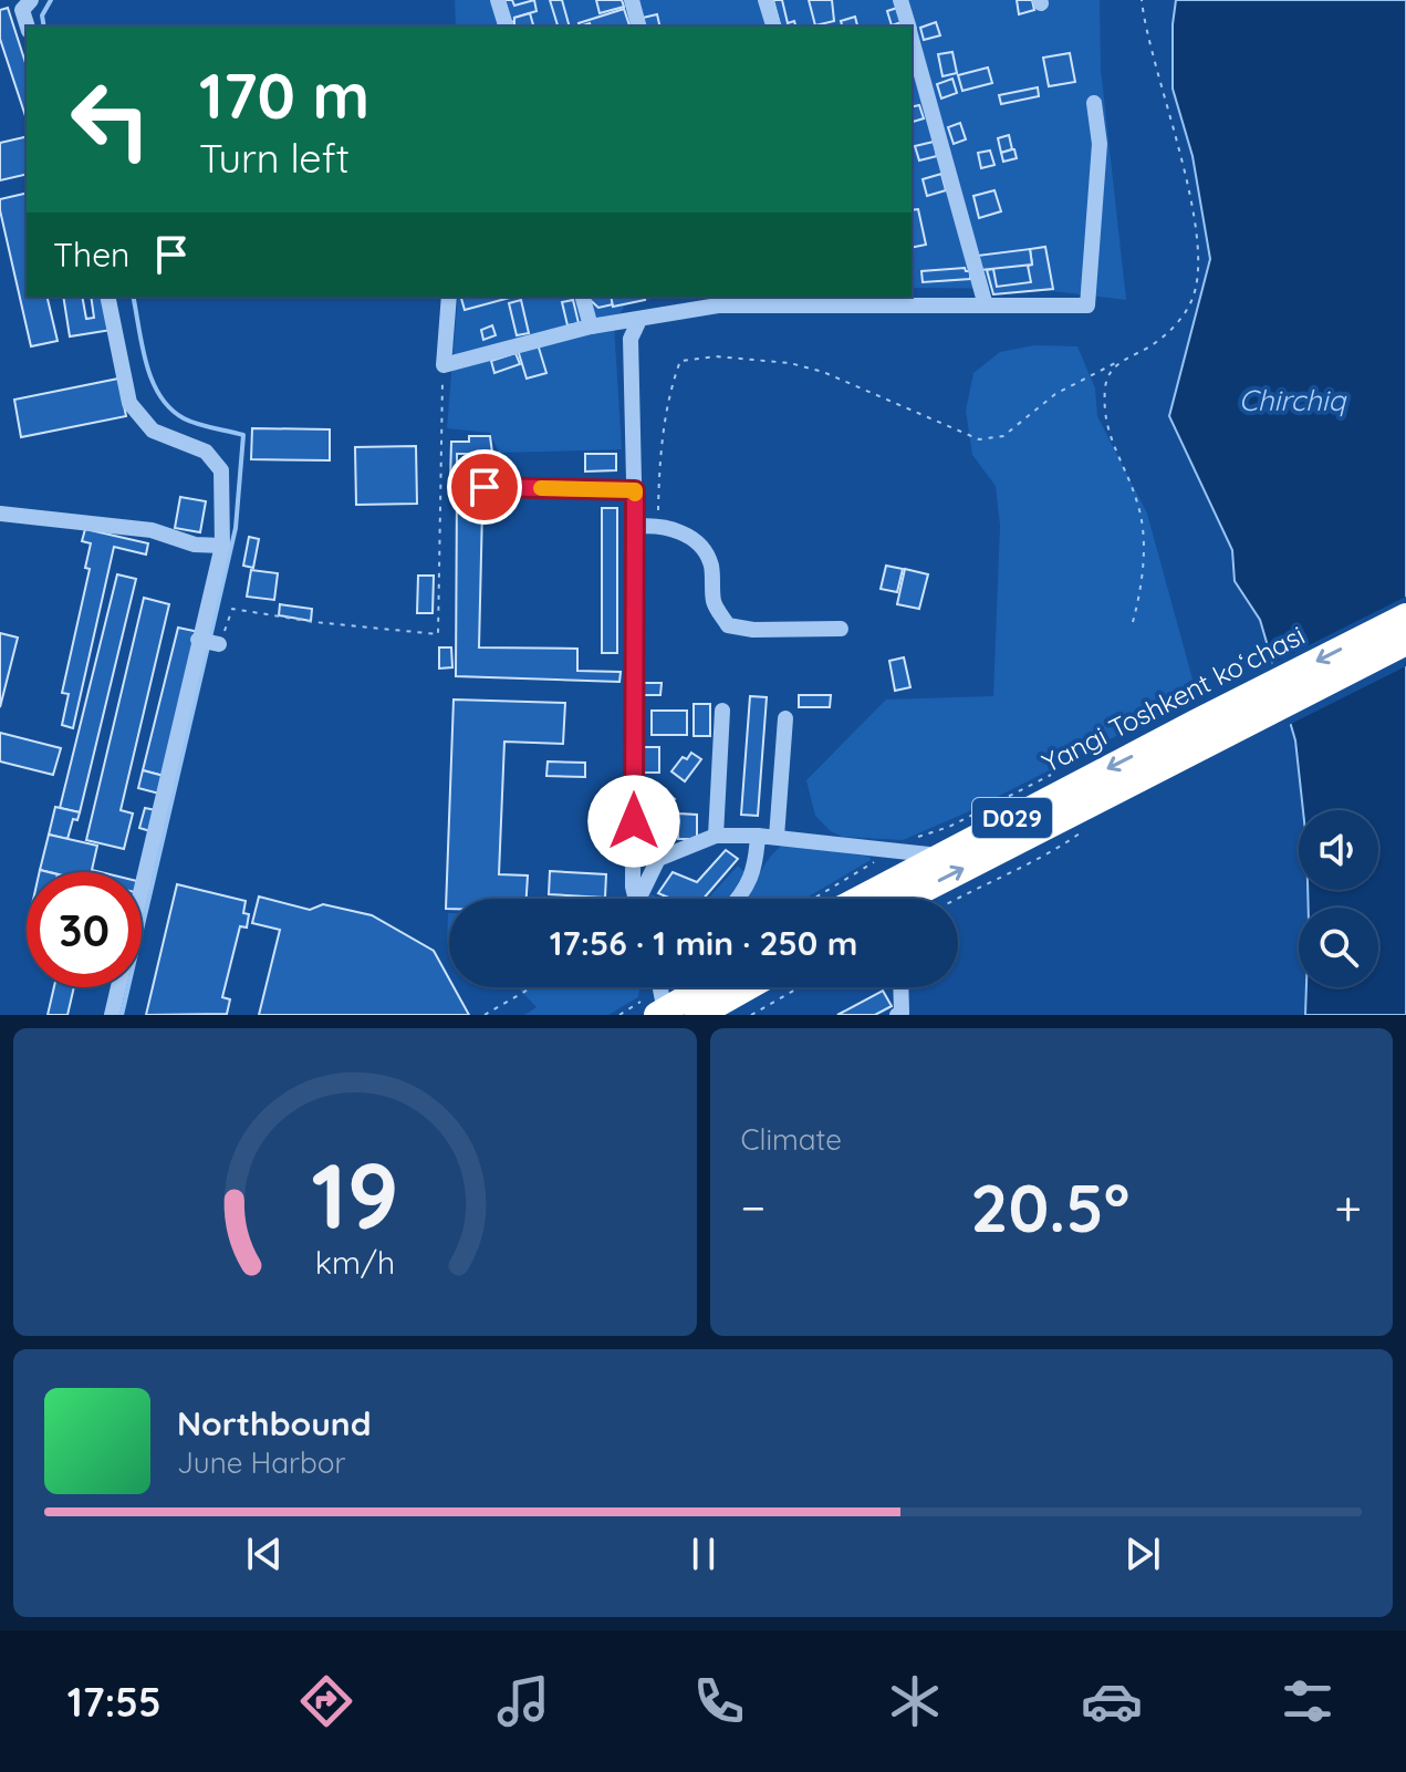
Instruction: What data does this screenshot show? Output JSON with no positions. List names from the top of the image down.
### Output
{
  "streets": {
    "highway": ["Yangi Toshkent ko‘chasi", "D029"]
  },
  "water": ["Chirchiq"],
  "page": {
    "turn": ["170 m", "Turn left"],
    "then": "Then",
    "limit": "30",
    "trip": "17:56 · 1 min · 250 m",
    "tile": "Climate",
    "heat": ["−", "20.5°", "+"],
    "song": ["Northbound", "June Harbor"],
    "tabs": "17:55",
    "gauge": ["19", "km/h"]
  }
}
